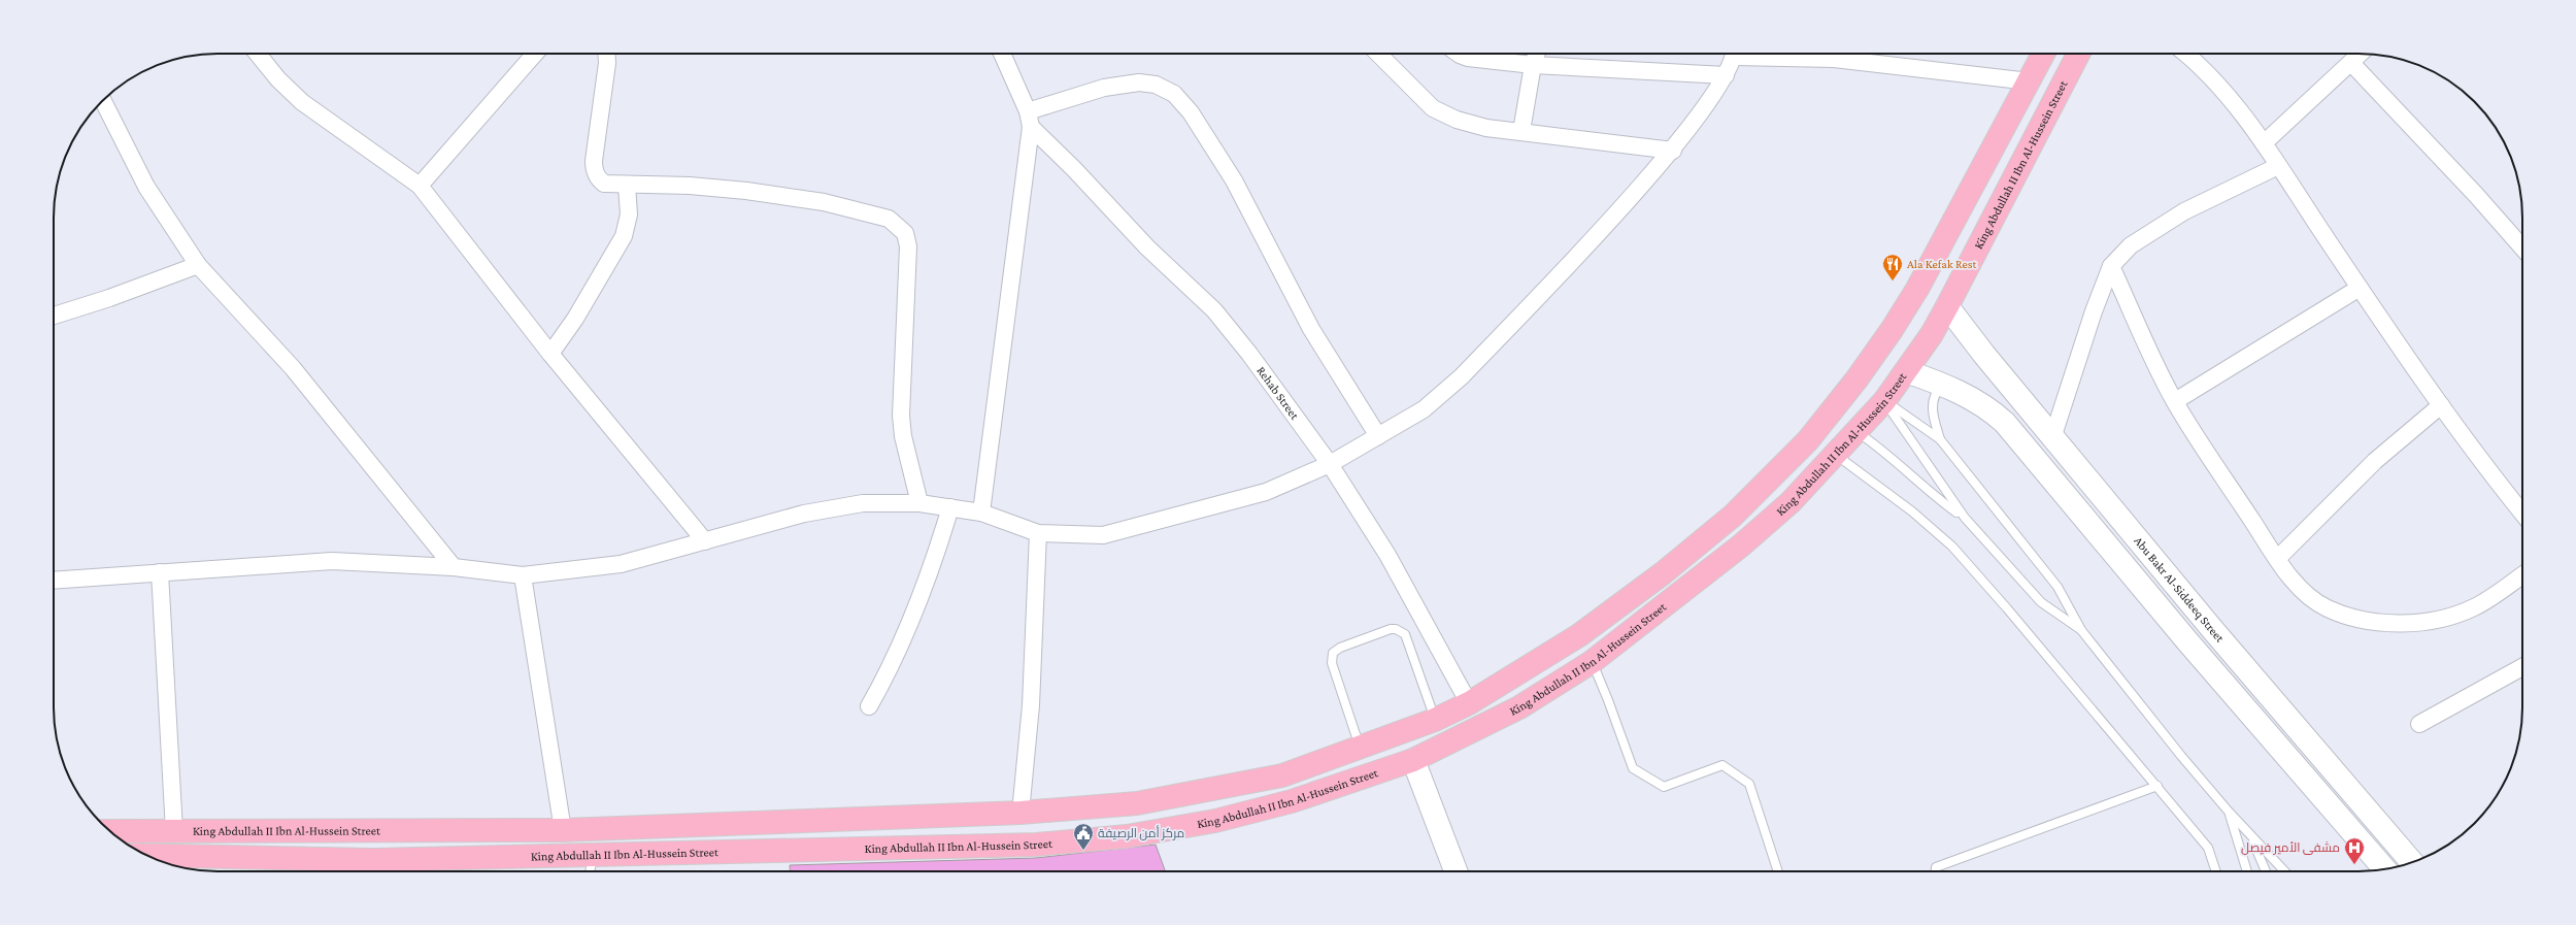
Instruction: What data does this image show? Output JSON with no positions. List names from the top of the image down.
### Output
{
  "streets": {
    "main road": ["King Abdullah II Ibn Al-Hussein Street"],
    "street": ["Rehab Street", "Abu Bakr Al-Siddeeq Street"]
  },
  "crossings": [
    ["King Abdullah II Ibn Al-Hussein Street", "Rehab Street"],
    ["King Abdullah II Ibn Al-Hussein Street", "Abu Bakr Al-Siddeeq Street"]
  ],
  "places": {
    "restaurant": ["Ala Kefak Rest"],
    "public building": ["مركز أمن الرصيفة"],
    "hospital": ["مشفى الأمير فيصل"]
  }
}
